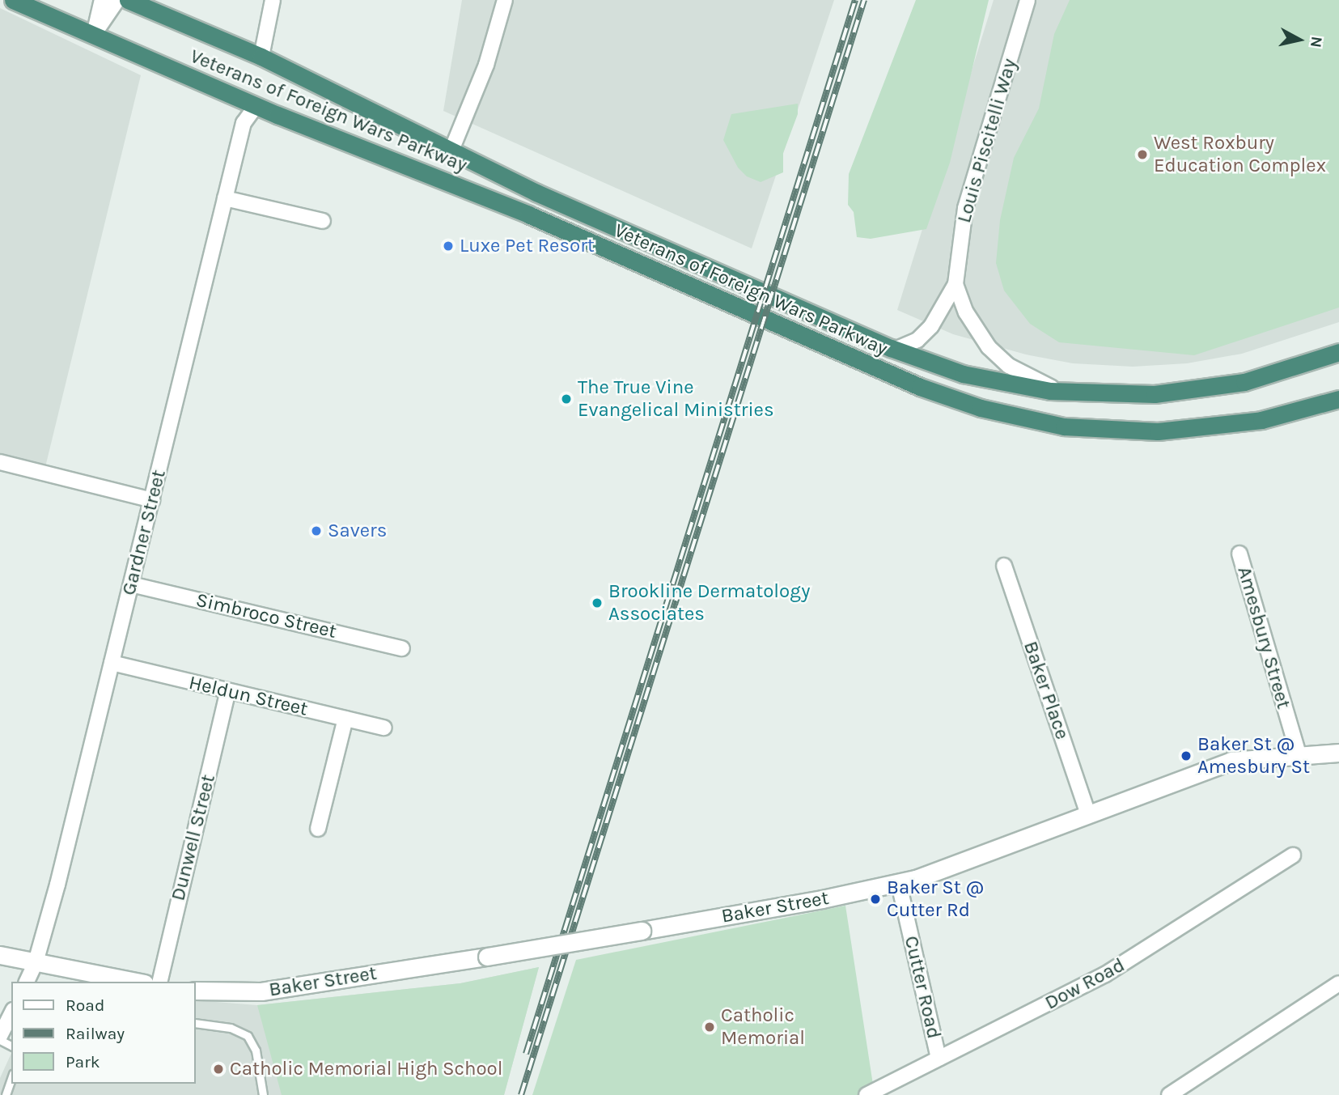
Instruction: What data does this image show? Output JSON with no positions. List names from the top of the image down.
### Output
{
  "streets": {
    "highway": ["Veterans of Foreign Wars Parkway"],
    "street": [
      "Louis Piscitelli Way",
      "Gardner Street",
      "Simbroco Street",
      "Amesbury Street",
      "Baker Place",
      "Heldun Street",
      "Dunwell Street",
      "Baker Street",
      "Dow Road",
      "Cutter Road"
    ]
  },
  "crossings": [
    ["Veterans of Foreign Wars Parkway", "Louis Piscitelli Way"],
    ["Veterans of Foreign Wars Parkway", "Gardner Street"],
    ["Gardner Street", "Simbroco Street"],
    ["Gardner Street", "Heldun Street"],
    ["Amesbury Street", "Baker Street"],
    ["Baker Place", "Baker Street"],
    ["Heldun Street", "Dunwell Street"],
    ["Baker Street", "Cutter Road"],
    ["Dow Road", "Cutter Road"]
  ],
  "places": [
    "West Roxbury Education Complex",
    "Luxe Pet Resort",
    "The True Vine Evangelical Ministries",
    "Savers",
    "Brookline Dermatology Associates",
    "Baker St @ Amesbury St",
    "Baker St @ Cutter Rd",
    "Catholic Memorial",
    "Catholic Memorial High School"
  ],
  "legend": ["Road", "Railway", "Park"],
  "north": "right"
}
